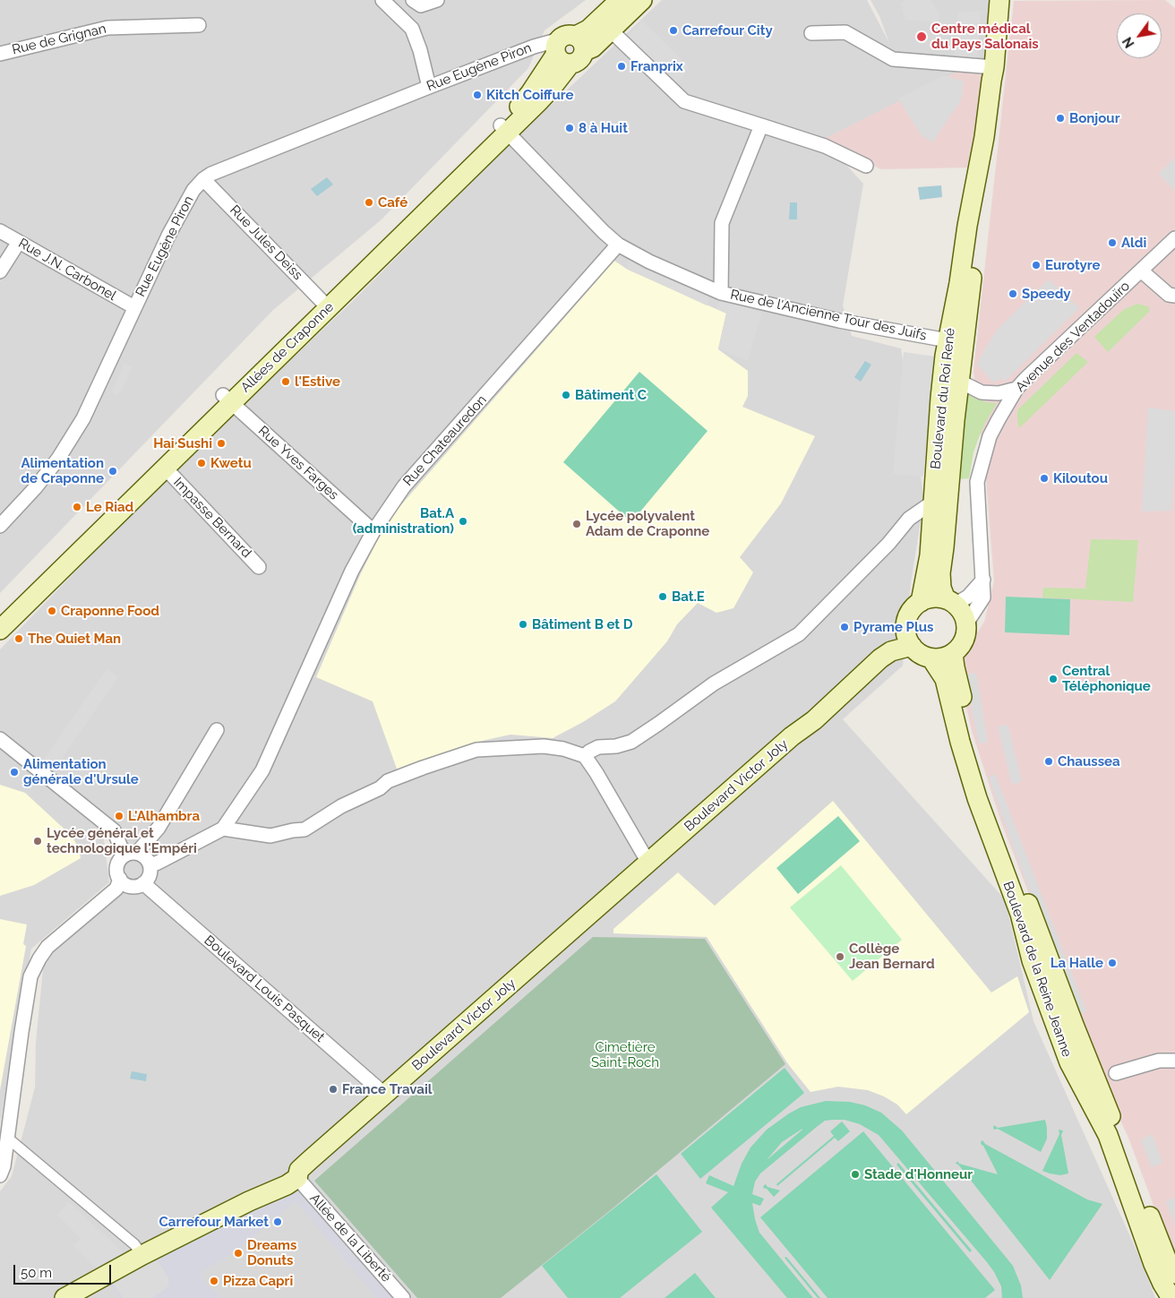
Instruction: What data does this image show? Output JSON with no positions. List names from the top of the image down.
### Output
{
  "streets": {
    "main road": [
      "Allées de Craponne",
      "Boulevard du Roi René",
      "Boulevard Victor Joly",
      "Boulevard de la Reine Jeanne"
    ],
    "street": [
      "Rue de Grignan",
      "Rue Eugène Piron",
      "Rue Jules Deiss",
      "Rue J.N. Carbonel",
      "Rue de l'Ancienne Tour des Juifs",
      "Avenue des Ventadouïro",
      "Rue Chateauredon",
      "Rue Yves Farges",
      "Impasse Bernard",
      "Boulevard Louis Pasquet",
      "Allée de la Liberté"
    ]
  },
  "crossings": [
    ["Rue Eugène Piron", "Rue Jules Deiss"],
    ["Rue Eugène Piron", "Rue J.N. Carbonel"],
    ["Rue Eugène Piron", "Allées de Craponne"],
    ["Rue Jules Deiss", "Allées de Craponne"],
    ["Rue de l'Ancienne Tour des Juifs", "Allées de Craponne"],
    ["Rue de l'Ancienne Tour des Juifs", "Boulevard du Roi René"],
    ["Rue de l'Ancienne Tour des Juifs", "Rue Chateauredon"],
    ["Avenue des Ventadouïro", "Boulevard du Roi René"],
    ["Avenue des Ventadouïro", "Boulevard Victor Joly"],
    ["Avenue des Ventadouïro", "Boulevard de la Reine Jeanne"],
    ["Allées de Craponne", "Rue Yves Farges"],
    ["Allées de Craponne", "Impasse Bernard"],
    ["Boulevard du Roi René", "Boulevard Victor Joly"],
    ["Boulevard du Roi René", "Boulevard de la Reine Jeanne"],
    ["Rue Chateauredon", "Rue Yves Farges"],
    ["Boulevard Victor Joly", "Boulevard de la Reine Jeanne"],
    ["Boulevard Victor Joly", "Boulevard Louis Pasquet"],
    ["Boulevard Victor Joly", "Allée de la Liberté"]
  ],
  "parks": ["Cimetière Saint-Roch"],
  "places": [
    "Carrefour City",
    "Centre médical du Pays Salonais",
    "Franprix",
    "Kitch Coiffure",
    "Bonjour",
    "8 à Huit",
    "Café",
    "Aldi",
    "Eurotyre",
    "Speedy",
    "l'Estive",
    "Bâtiment C",
    "Hai Sushi",
    "Kwetu",
    "Alimentation de Craponne",
    "Kiloutou",
    "Le Riad",
    "Bat.A (administration)",
    "Lycée polyvalent Adam de Craponne",
    "Bat.E",
    "Craponne Food",
    "Bâtiment B et D",
    "Pyrame Plus",
    "The Quiet Man",
    "Central Téléphonique",
    "Chaussea",
    "Alimentation générale d'Ursule",
    "L'Alhambra",
    "Lycée général et technologique l'Empéri",
    "Collège Jean Bernard",
    "La Halle",
    "France Travail",
    "Stade d'Honneur",
    "Carrefour Market",
    "Dreams Donuts",
    "Pizza Capri"
  ],
  "scale_bar": "50 m",
  "north": "bottom left"
}
